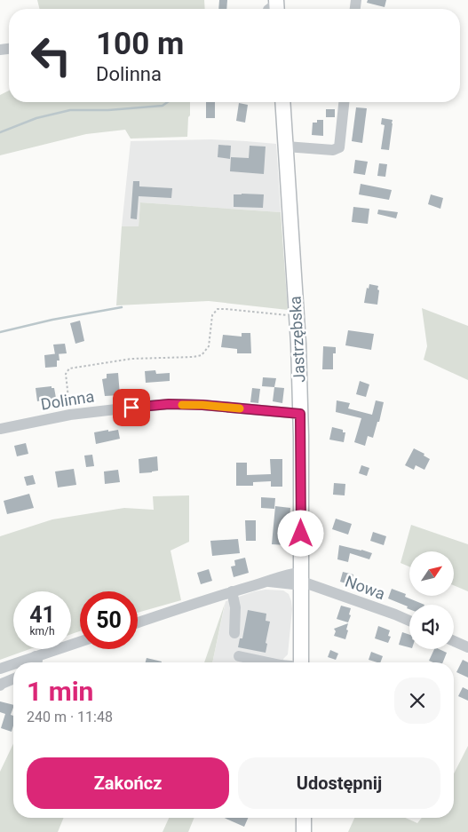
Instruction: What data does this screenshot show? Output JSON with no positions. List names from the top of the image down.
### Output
{
  "streets": {
    "main road": ["Jastrzębska"],
    "street": ["Dolinna", "Nowa"]
  },
  "crossings": [
    ["Jastrzębska", "Dolinna"],
    ["Jastrzębska", "Nowa"]
  ],
  "north": "top right",
  "page": {
    "turn": ["100 m", "Dolinna"],
    "speed": "41 km/h",
    "limit": "50",
    "heading": ["1 min", "240 m · 11:48"],
    "buttons": ["Zakończ", "Udostępnij"]
  }
}
